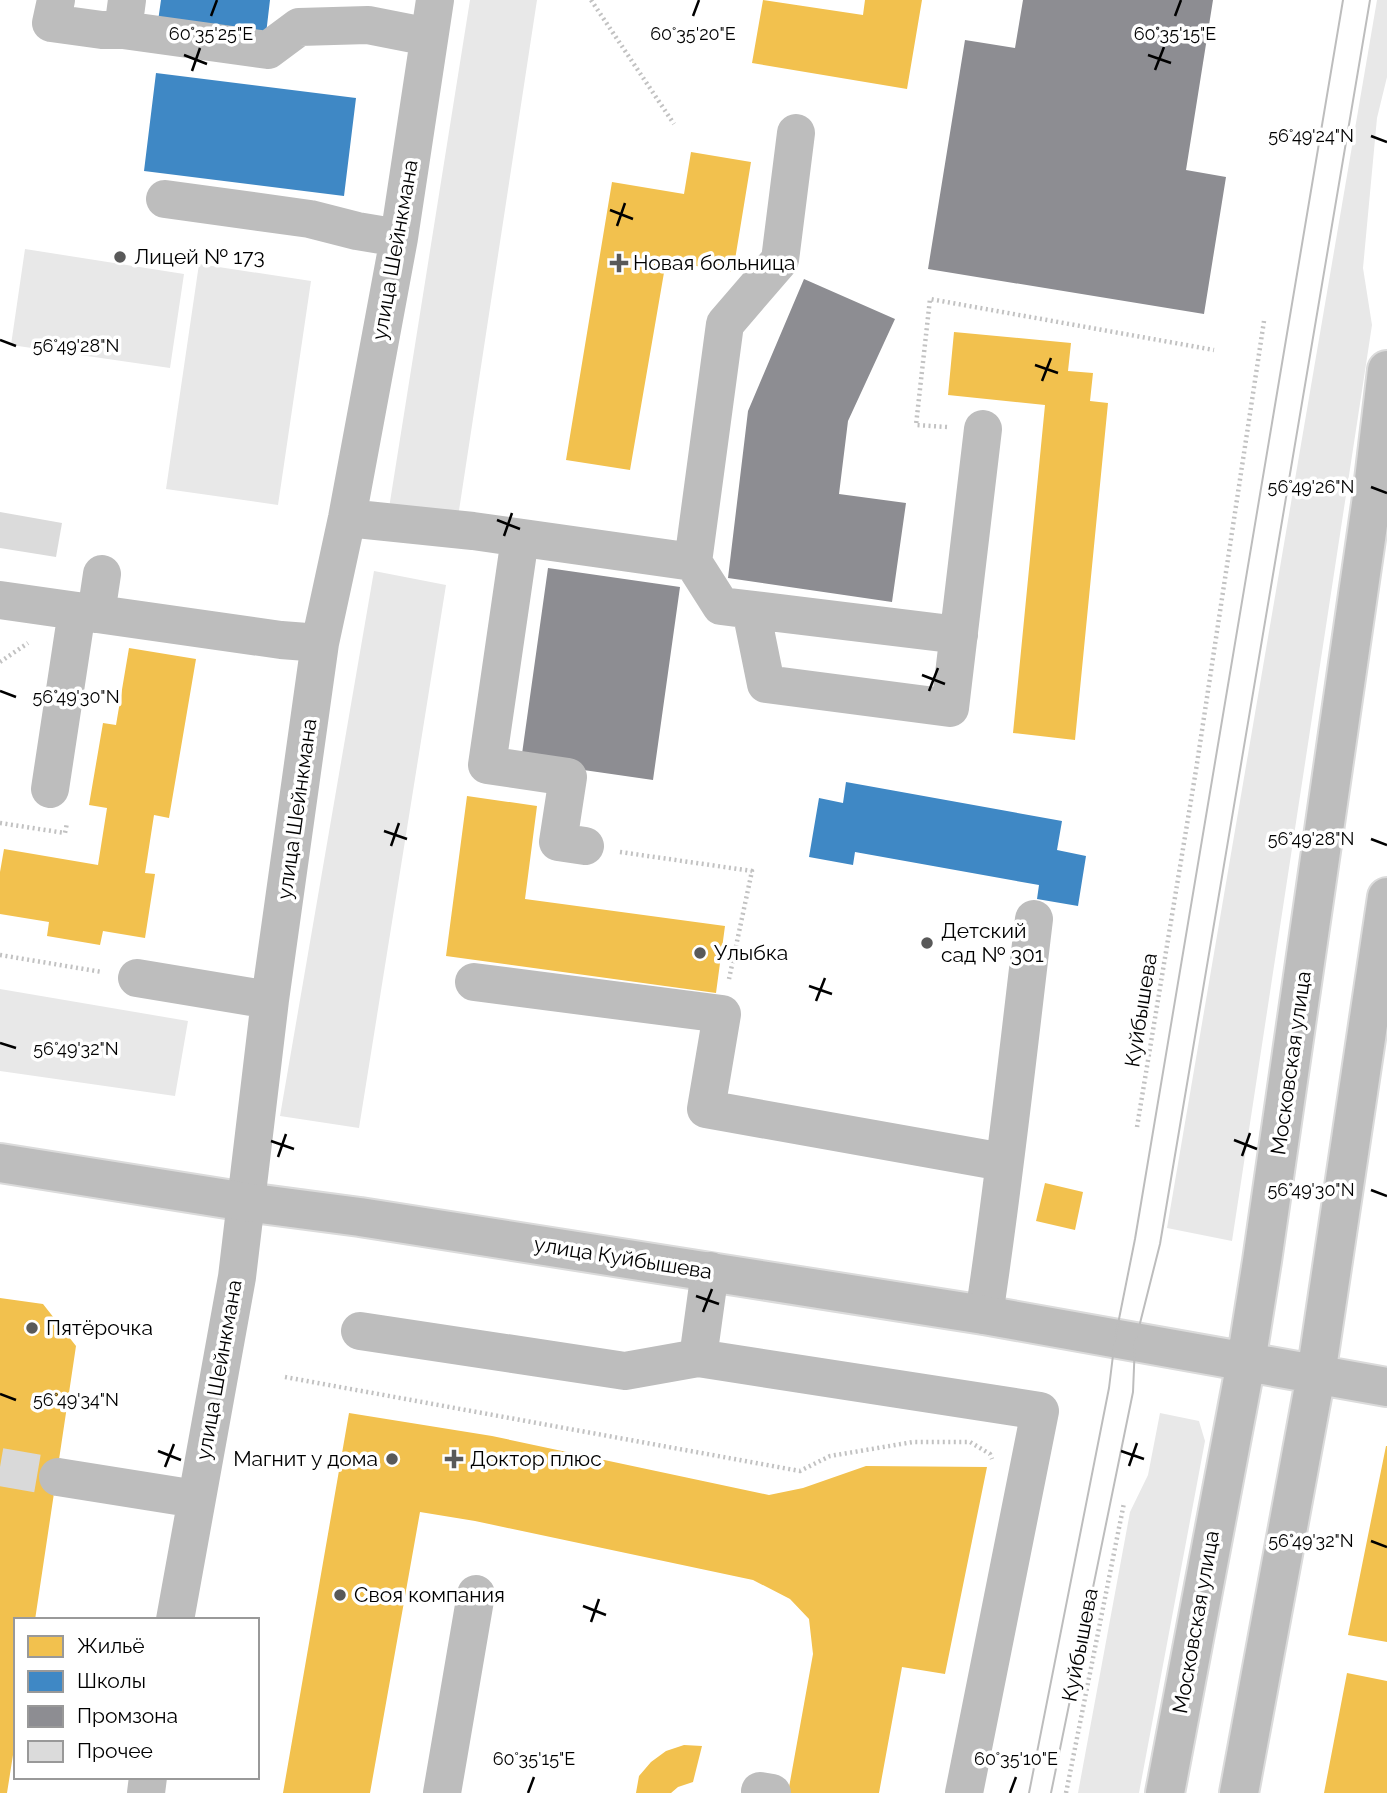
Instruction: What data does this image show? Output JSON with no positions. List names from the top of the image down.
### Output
{
  "streets": {
    "main road": ["улица Шейнкмана", "Московская улица", "улица Куйбышева"],
    "path": ["Куйбышева"]
  },
  "crossings": [
    ["улица Шейнкмана", "улица Куйбышева"],
    ["Московская улица", "улица Куйбышева"]
  ],
  "places": {
    "other": [
      "Лицей № 173",
      "Детский сад № 301",
      "Улыбка",
      "Пятёрочка",
      "Магнит у дома",
      "Своя компания"
    ],
    "health": ["Новая больница", "Доктор плюс"]
  },
  "legend": [
    "Жильё",
    "Школы",
    "Промзона",
    "Прочее"
  ],
  "coordinates": [
    "60°35'20\"E",
    "60°35'15\"E",
    "60°35'25\"E",
    "56°49'24\"N",
    "56°49'28\"N",
    "56°49'26\"N",
    "56°49'30\"N",
    "56°49'32\"N",
    "56°49'34\"N",
    "60°35'10\"E"
  ]
}
